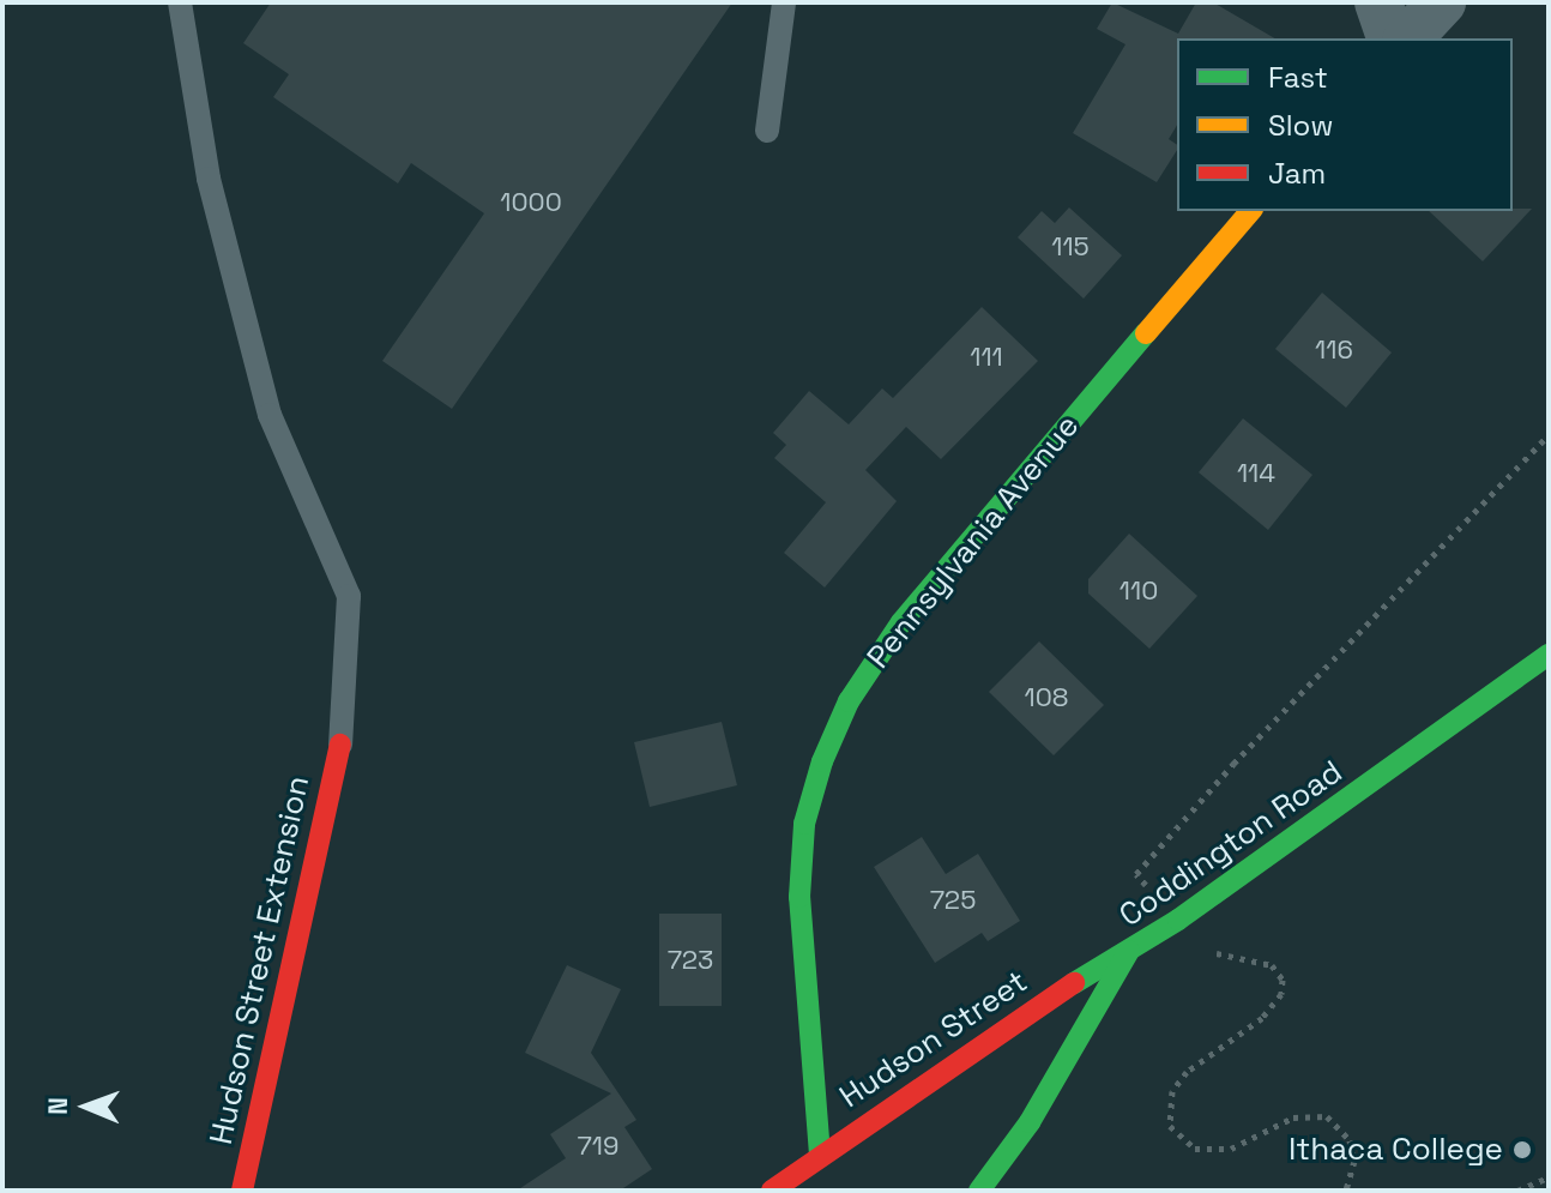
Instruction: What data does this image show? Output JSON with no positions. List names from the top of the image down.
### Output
{
  "streets": {
    "street": [
      "Pennsylvania Avenue",
      "Coddington Road",
      "Hudson Street Extension",
      "Hudson Street"
    ]
  },
  "crossings": [
    ["Pennsylvania Avenue", "Hudson Street"],
    ["Coddington Road", "Hudson Street"]
  ],
  "places": ["Ithaca College"],
  "house_numbers": [
    "1000",
    "115",
    "116",
    "111",
    "114",
    "110",
    "108",
    "725",
    "723",
    "719"
  ],
  "legend": ["Fast", "Slow", "Jam"],
  "north": "left"
}
